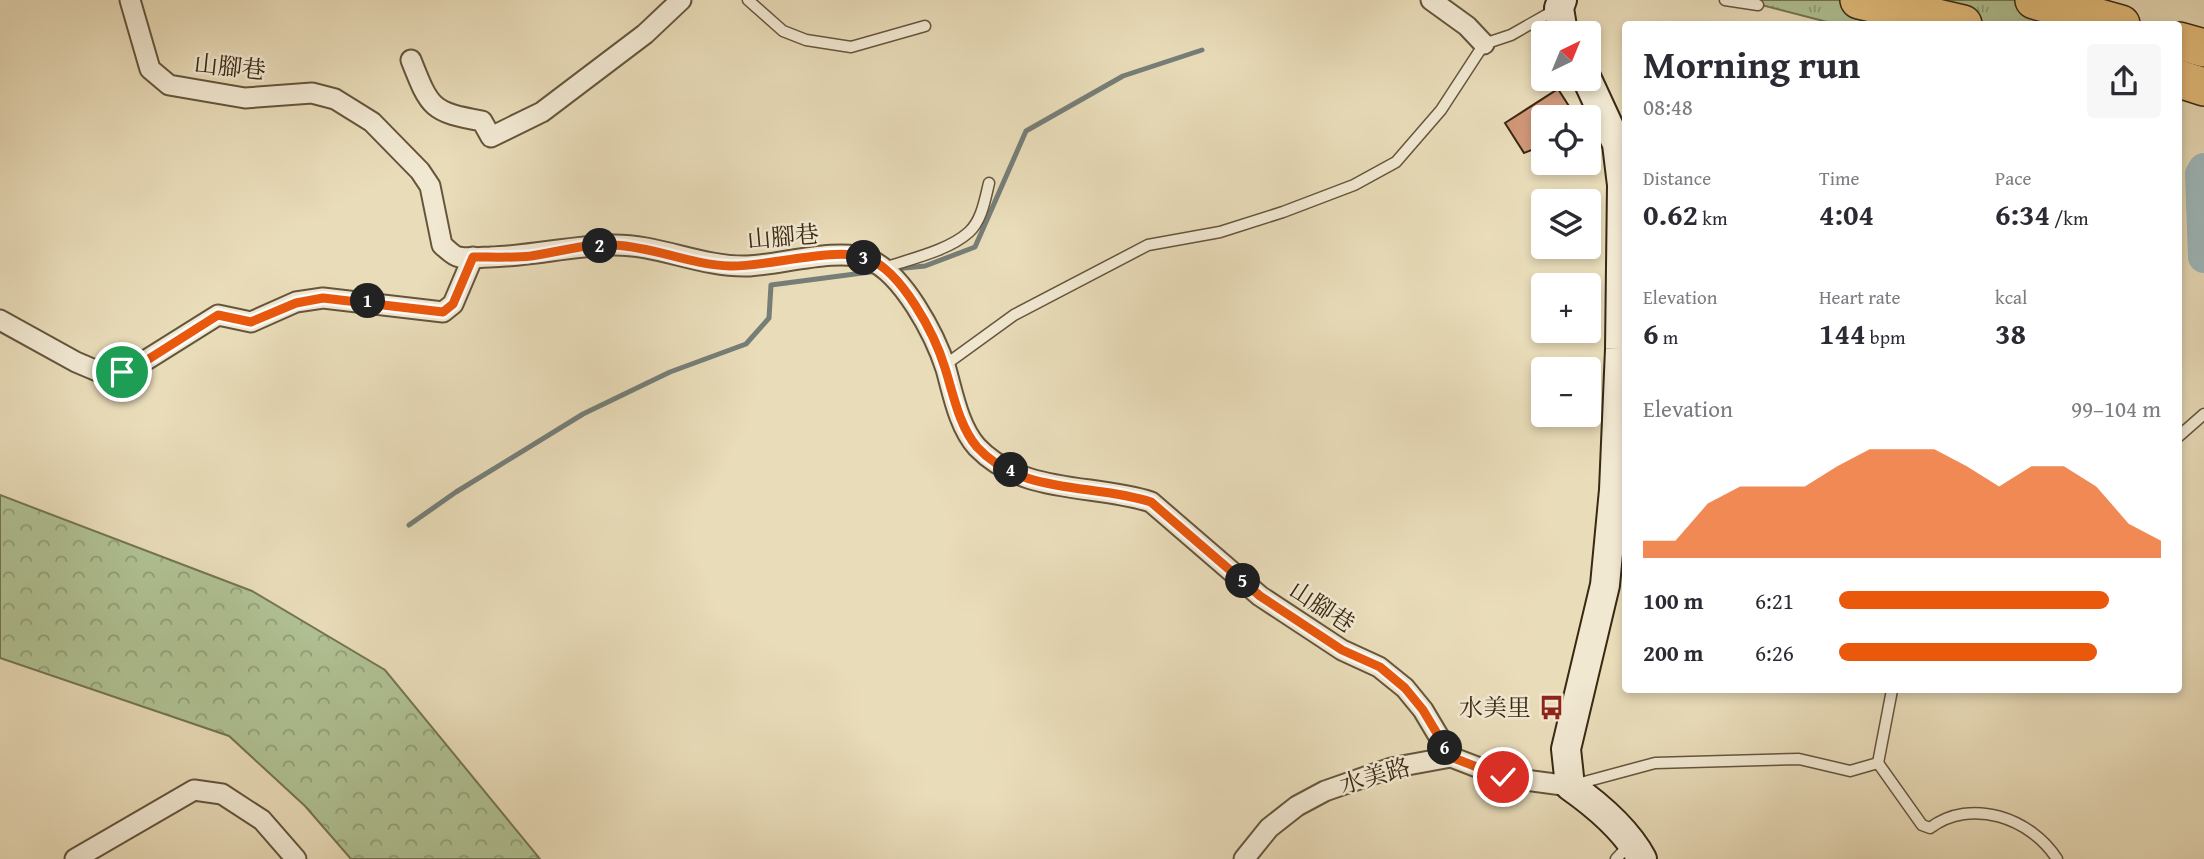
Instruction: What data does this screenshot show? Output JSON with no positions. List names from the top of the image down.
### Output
{
  "streets": {
    "street": ["山腳巷", "水美路"]
  },
  "crossings": [
    ["山腳巷", "水美路"]
  ],
  "places": {
    "bus stop": ["水美里"]
  },
  "north": "top right",
  "page": {
    "map_buttons": ["+", "−"],
    "heading": ["Morning run", "08:48"],
    "stats": [
      ["Distance", "0.62 km"],
      ["Time", "4:04"],
      ["Pace", "6:34 /km"],
      ["Elevation", "6 m"],
      ["Heart rate", "144 bpm"],
      ["kcal", "38"]
    ],
    "pins": [
      "2",
      "3",
      "1",
      "4",
      "5",
      "6"
    ],
    "chart": ["Elevation", "99–104 m"],
    "list": [
      {
        "name": "100 m",
        "note": "6:21"
      },
      {
        "name": "200 m",
        "note": "6:26"
      }
    ]
  }
}
